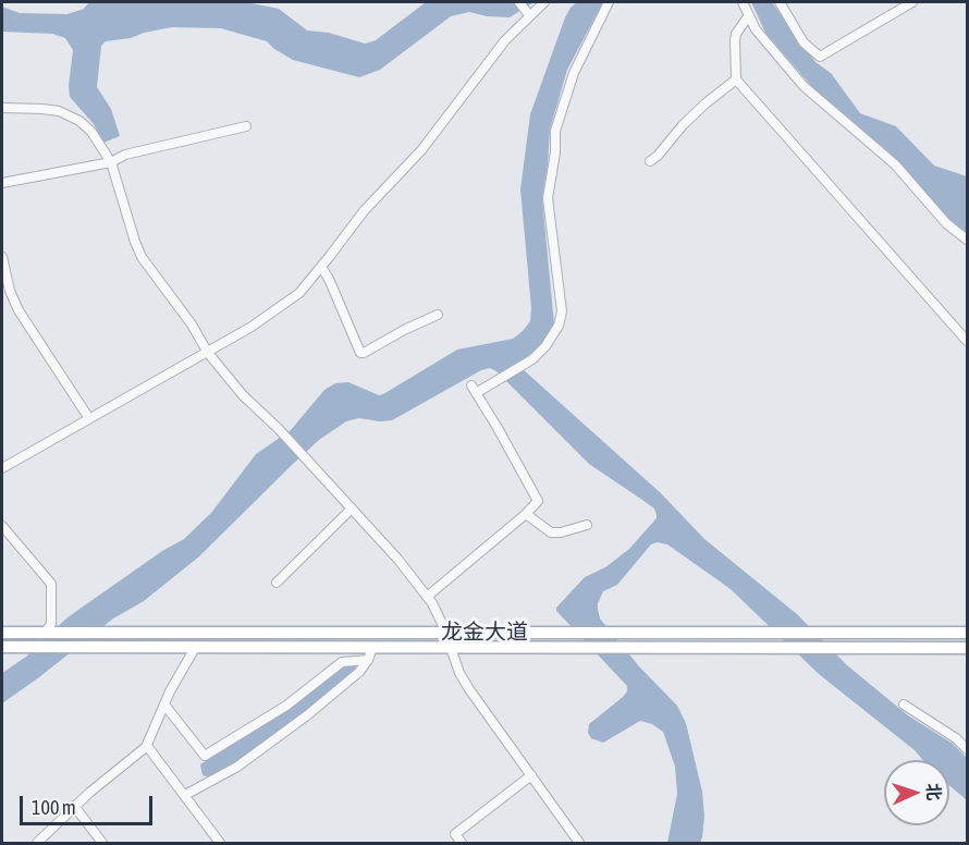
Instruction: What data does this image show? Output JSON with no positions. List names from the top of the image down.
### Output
{
  "streets": {
    "main road": ["龙金大道"]
  },
  "scale_bar": "100 m",
  "north": "right"
}
